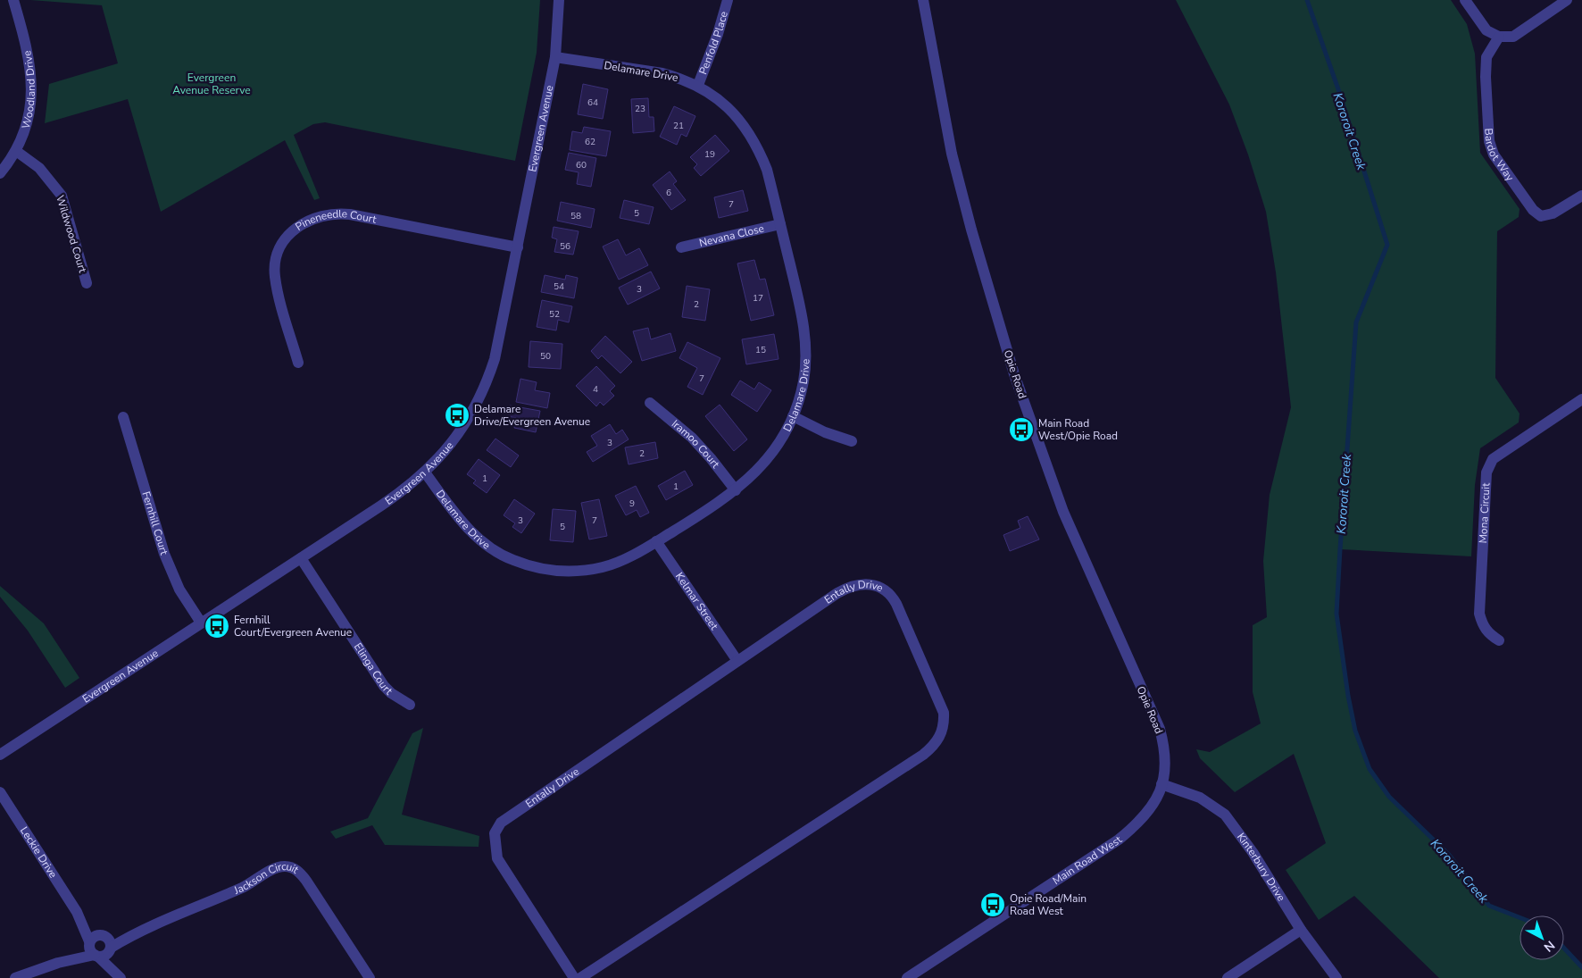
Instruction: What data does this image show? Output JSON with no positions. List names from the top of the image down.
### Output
{
  "streets": {
    "street": [
      "Penfold Place",
      "Delamare Drive",
      "Woodland Drive",
      "Evergreen Avenue",
      "Bardot Way",
      "Pineneedle Court",
      "Wildwood Court",
      "Nevana Close",
      "Opie Road",
      "Iramoo Court",
      "Mona Circuit",
      "Fernhill Court",
      "Entally Drive",
      "Kelmar Street",
      "Elinga Court",
      "Leckie Drive",
      "Main Road West",
      "Kinterbury Drive",
      "Jackson Circuit"
    ]
  },
  "crossings": [
    ["Penfold Place", "Delamare Drive"],
    ["Delamare Drive", "Evergreen Avenue"],
    ["Delamare Drive", "Nevana Close"],
    ["Delamare Drive", "Iramoo Court"],
    ["Delamare Drive", "Kelmar Street"],
    ["Woodland Drive", "Wildwood Court"],
    ["Evergreen Avenue", "Pineneedle Court"],
    ["Evergreen Avenue", "Fernhill Court"],
    ["Evergreen Avenue", "Elinga Court"],
    ["Opie Road", "Main Road West"],
    ["Opie Road", "Kinterbury Drive"],
    ["Entally Drive", "Kelmar Street"],
    ["Leckie Drive", "Jackson Circuit"],
    ["Main Road West", "Kinterbury Drive"]
  ],
  "water": ["Kororoit Creek"],
  "parks": ["Evergreen Avenue Reserve"],
  "places": {
    "bus stop": [
      "Delamare Drive/Evergreen Avenue",
      "Main Road West/Opie Road",
      "Fernhill Court/Evergreen Avenue",
      "Opie Road/Main Road West"
    ]
  },
  "house_numbers": [
    "64",
    "23",
    "21",
    "62",
    "19",
    "60",
    "6",
    "7",
    "5",
    "58",
    "56",
    "54",
    "3",
    "17",
    "2",
    "52",
    "15",
    "50",
    "7",
    "4",
    "3",
    "2",
    "1",
    "1",
    "9",
    "3",
    "7",
    "5"
  ],
  "north": "bottom right"
}
